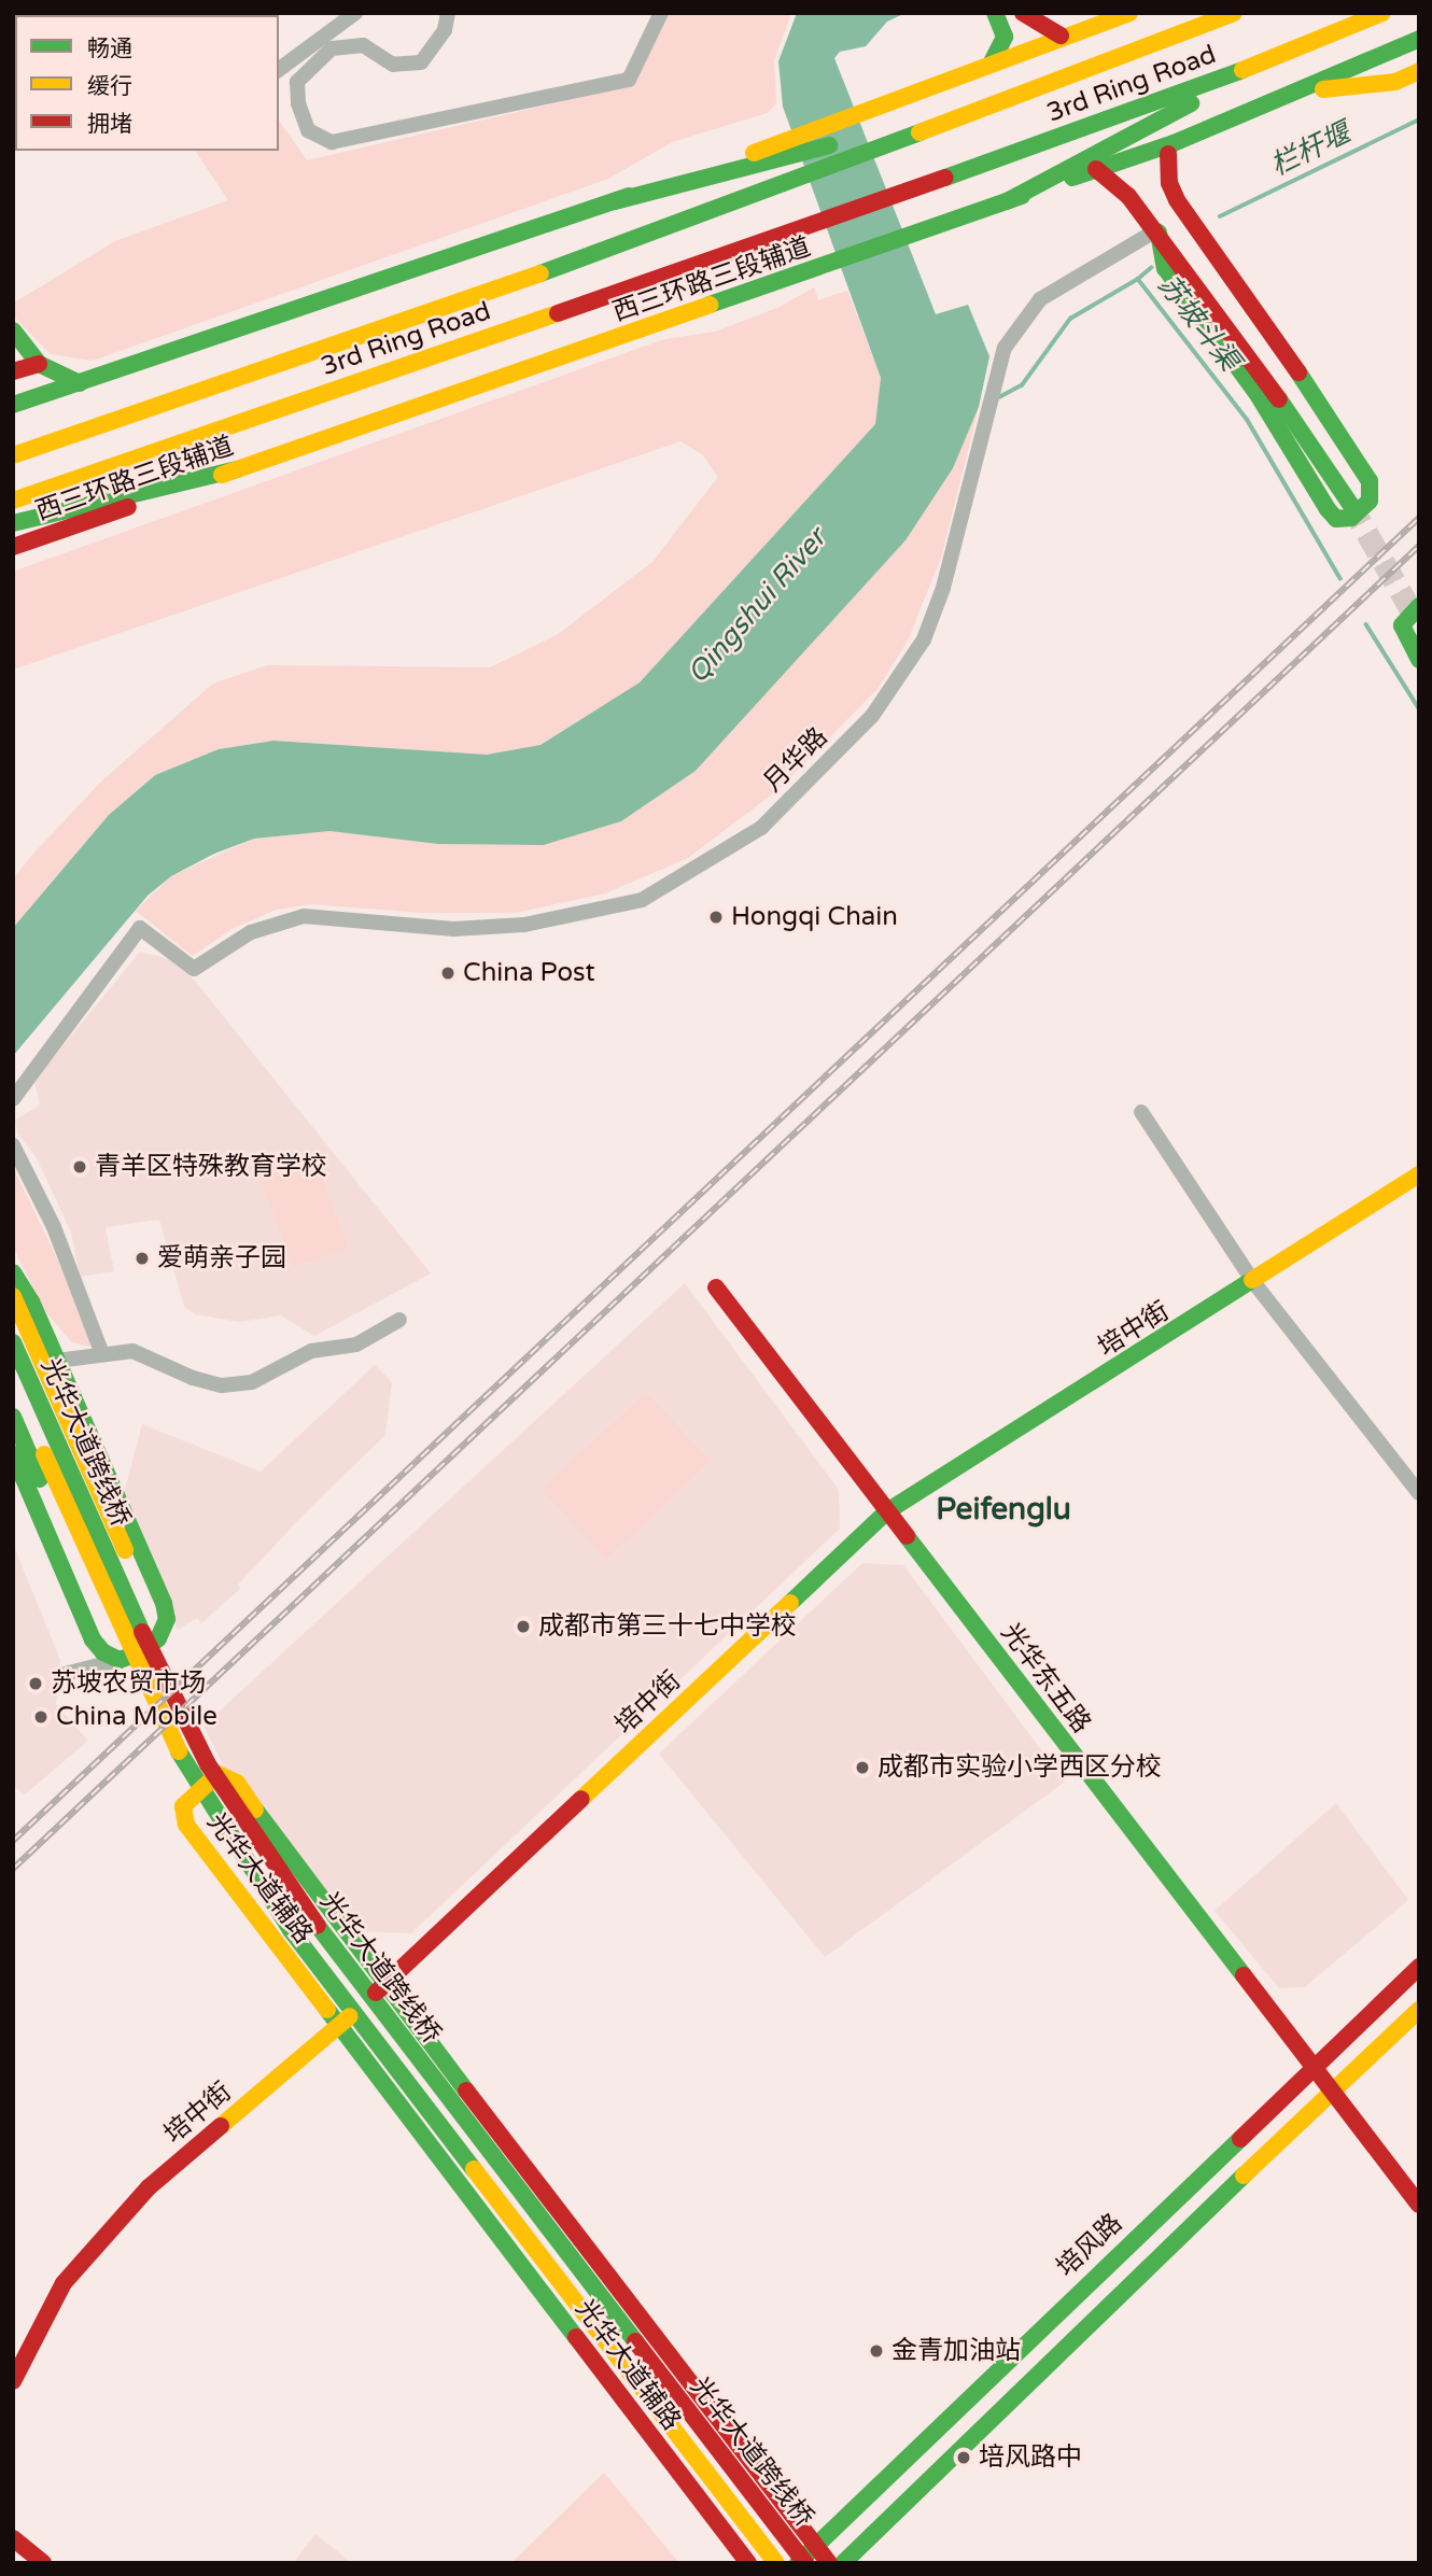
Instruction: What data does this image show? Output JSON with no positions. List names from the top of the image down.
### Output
{
  "streets": {
    "main road": [
      "3rd Ring Road",
      "西三环路三段辅道",
      "培中街",
      "光华大道跨线桥",
      "光华东五路",
      "光华大道辅路",
      "培风路"
    ],
    "street": ["月华路"]
  },
  "crossings": [
    ["培中街", "光华东五路"],
    ["培中街", "光华大道辅路"],
    ["光华东五路", "培风路"],
    ["光华大道辅路", "培风路"]
  ],
  "districts": ["Peifenglu"],
  "water": ["栏杆堰", "苏坡斗渠", "Qingshui River"],
  "places": [
    "Hongqi Chain",
    "China Post",
    "青羊区特殊教育学校",
    "爱萌亲子园",
    "成都市第三十七中学校",
    "苏坡农贸市场",
    "China Mobile",
    "成都市实验小学西区分校",
    "金青加油站",
    "培风路中"
  ],
  "legend": ["畅通", "缓行", "拥堵"]
}
